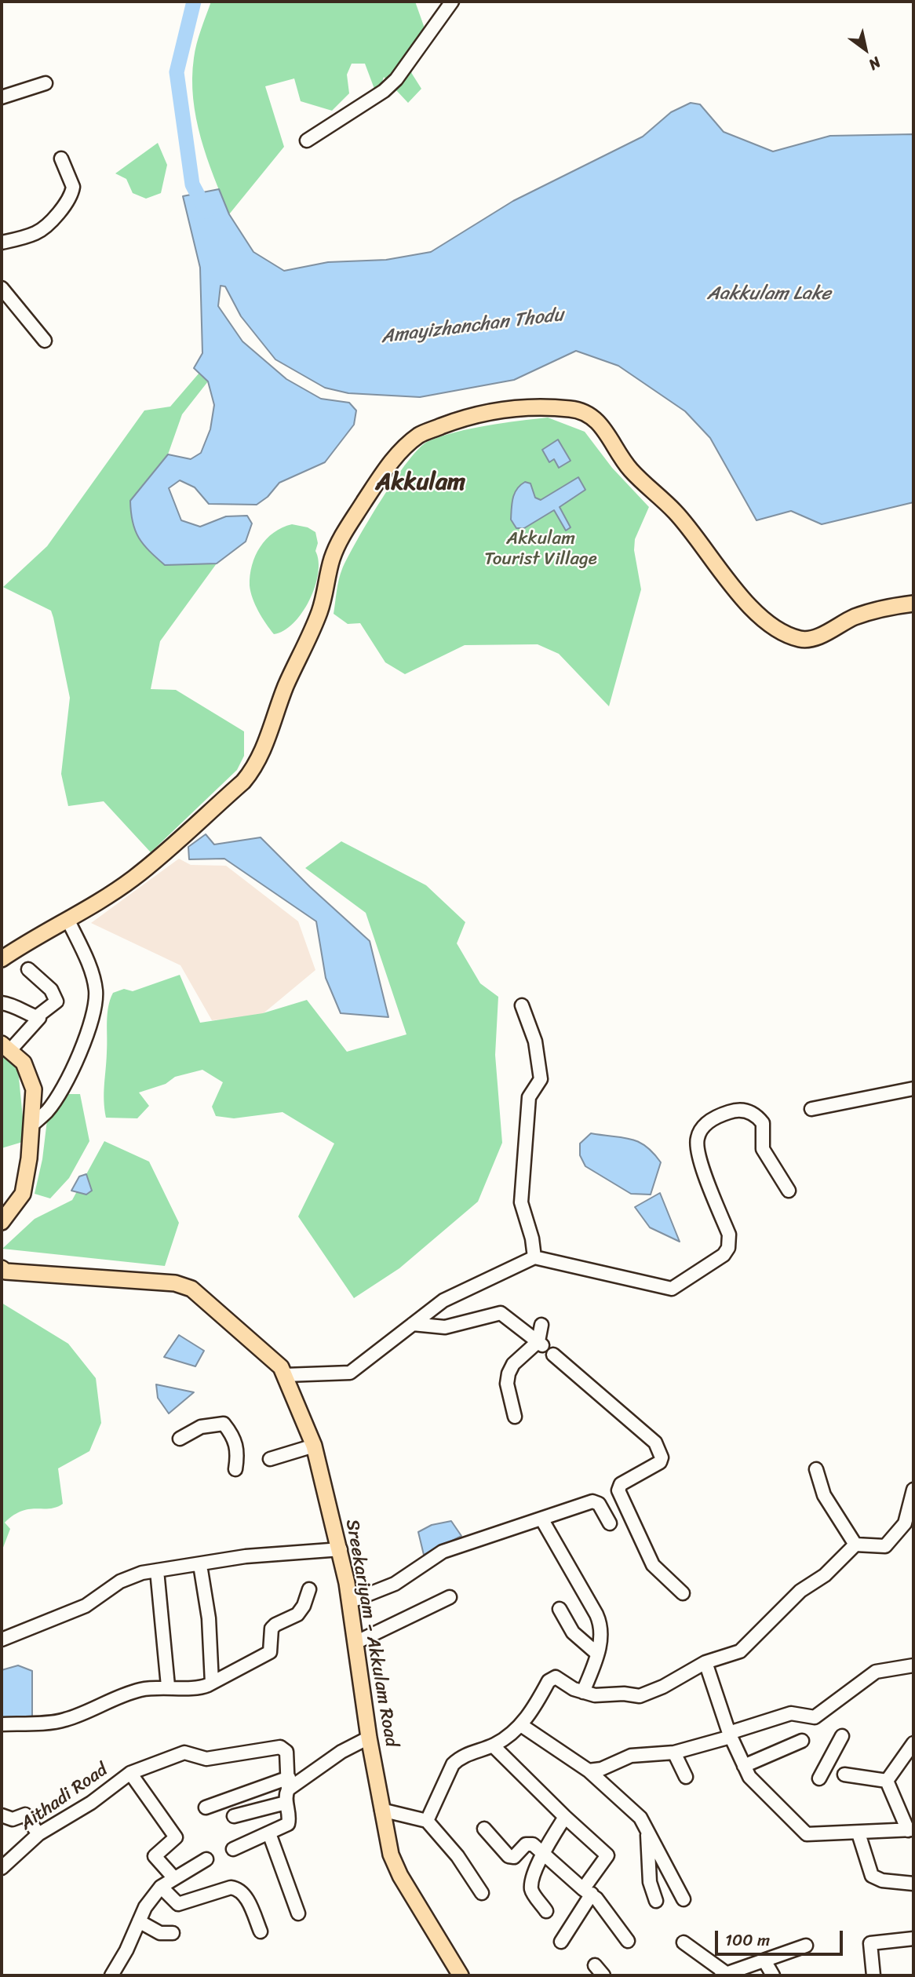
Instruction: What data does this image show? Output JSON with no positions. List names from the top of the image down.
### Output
{
  "streets": {
    "main road": ["Sreekariyam - Akkulam Road"],
    "street": ["Aithadi Road"]
  },
  "districts": ["Akkulam"],
  "water": ["Aakkulam Lake", "Amayizhanchan Thodu"],
  "parks": ["Akkulam Tourist Village"],
  "scale_bar": "100 m",
  "north": "bottom right"
}
